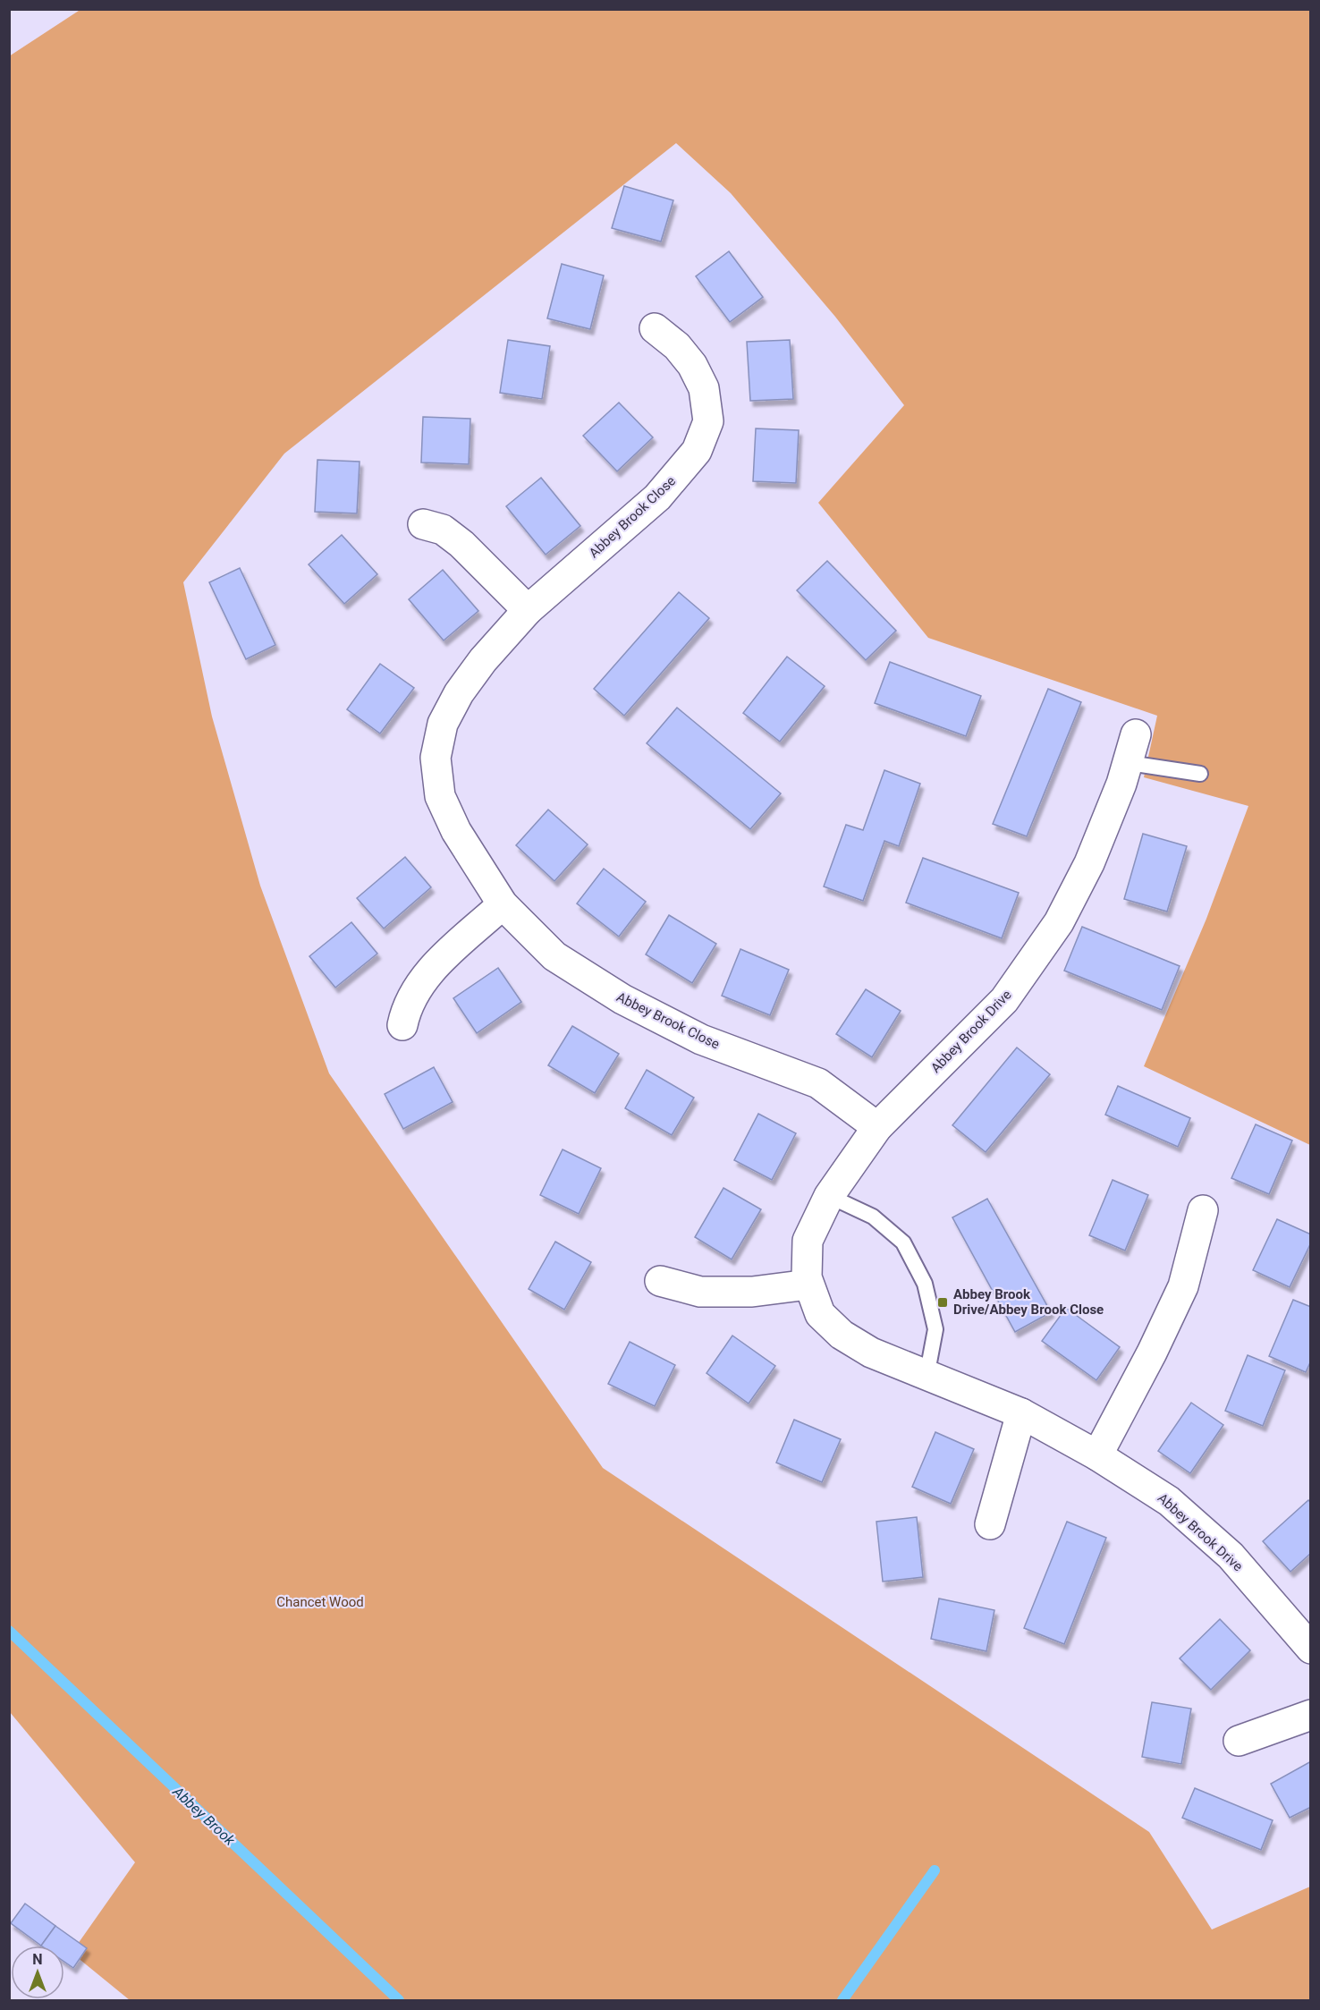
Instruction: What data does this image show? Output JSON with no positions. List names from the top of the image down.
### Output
{
  "streets": {
    "street": ["Abbey Brook Close", "Abbey Brook Drive"]
  },
  "crossings": [
    ["Abbey Brook Close", "Abbey Brook Drive"]
  ],
  "water": ["Abbey Brook"],
  "parks": ["Chancet Wood"],
  "places": {
    "transit": ["Abbey Brook Drive/Abbey Brook Close"]
  },
  "north": "top"
}
